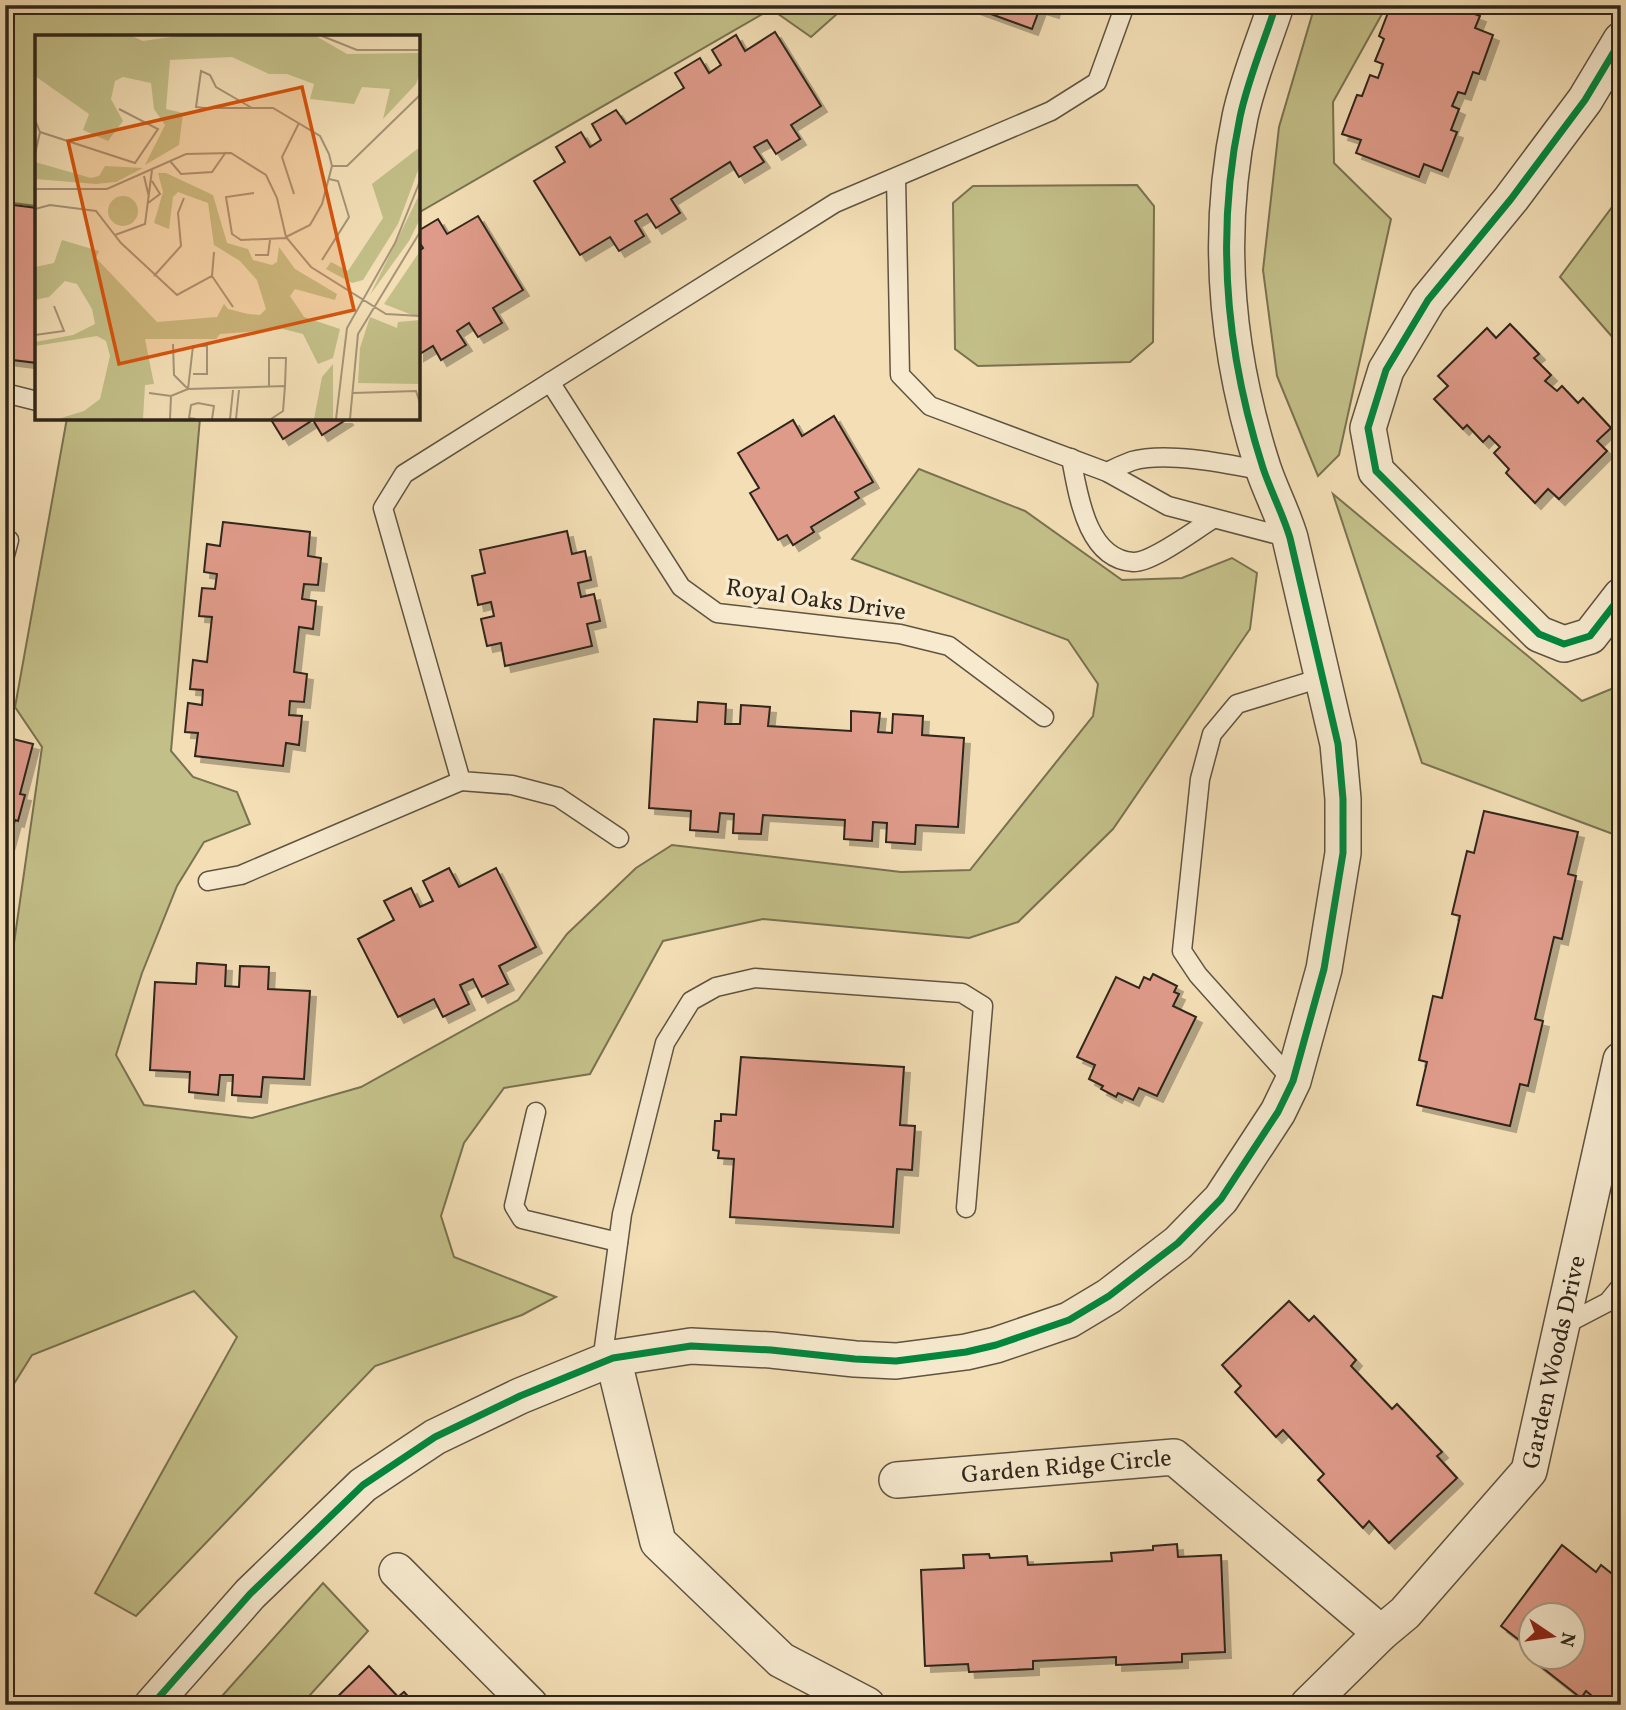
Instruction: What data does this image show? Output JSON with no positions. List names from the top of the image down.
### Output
{
  "streets": {
    "street": ["Garden Woods Drive", "Garden Ridge Circle"],
    "lane": ["Royal Oaks Drive"]
  },
  "crossings": [
    ["Garden Woods Drive", "Garden Ridge Circle"]
  ],
  "north": "right"
}
